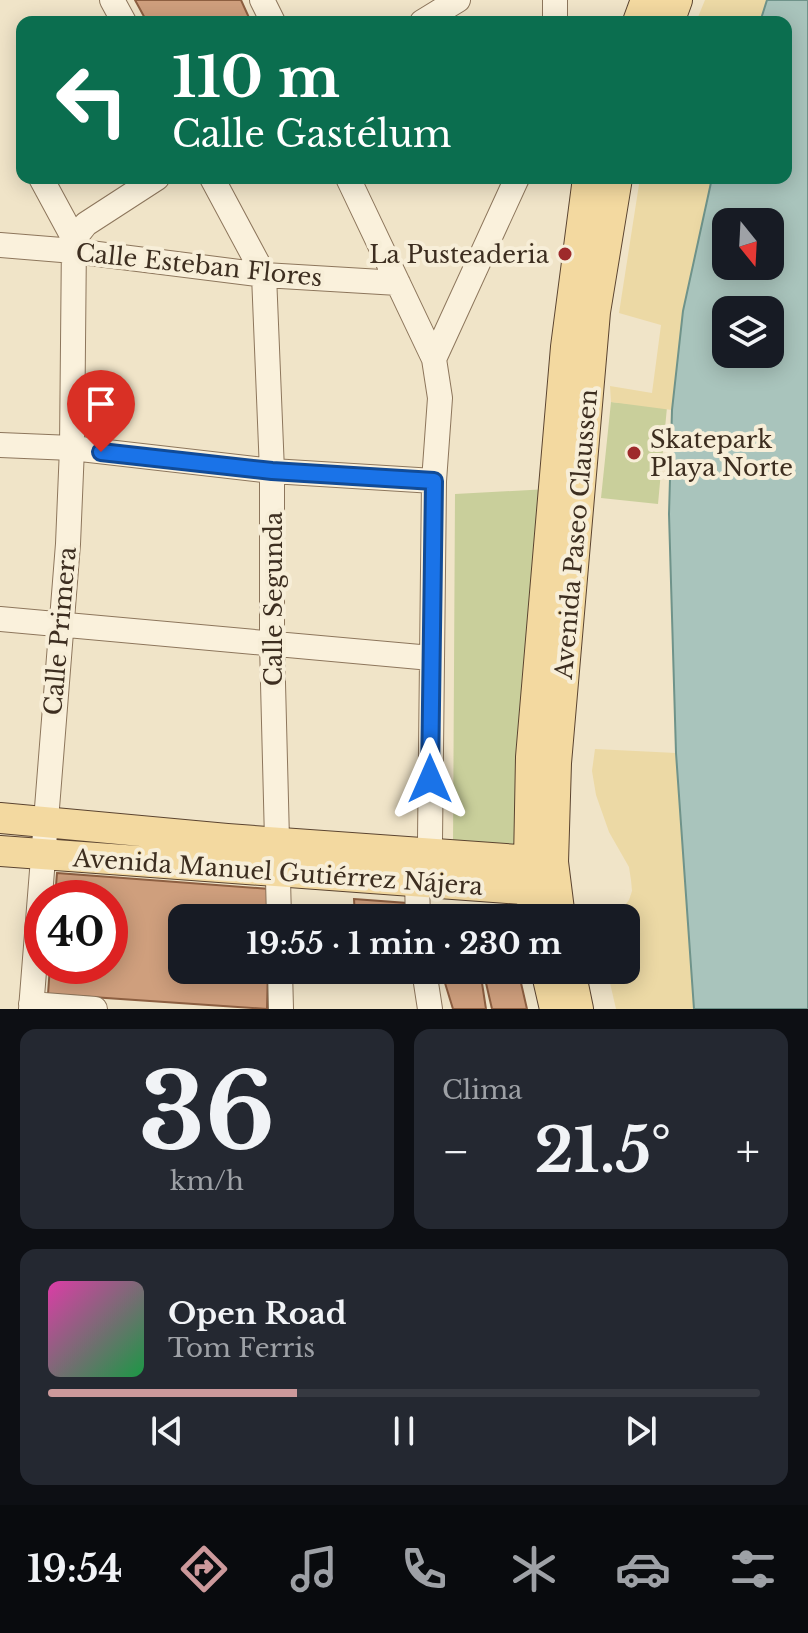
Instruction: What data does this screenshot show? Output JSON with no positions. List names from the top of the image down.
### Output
{
  "streets": {
    "main road": ["Avenida Paseo Claussen", "Avenida Manuel Gutiérrez Nájera"],
    "street": ["Calle Esteban Flores", "Calle Segunda", "Calle Primera"]
  },
  "crossings": [
    ["Calle Esteban Flores", "Calle Segunda"],
    ["Calle Esteban Flores", "Calle Primera"],
    ["Avenida Paseo Claussen", "Avenida Manuel Gutiérrez Nájera"],
    ["Calle Segunda", "Avenida Manuel Gutiérrez Nájera"],
    ["Calle Primera", "Avenida Manuel Gutiérrez Nájera"]
  ],
  "places": ["La Pusteaderia", "Skatepark Playa Norte"],
  "north": "bottom",
  "page": {
    "turn": ["110 m", "Calle Gastélum"],
    "limit": "40",
    "trip": "19:55 · 1 min · 230 m",
    "tile": [
      ["36", "km/h"],
      "Clima"
    ],
    "heat": ["−", "21.5°", "+"],
    "song": ["Open Road", "Tom Ferris"],
    "tabs": "19:54"
  }
}
